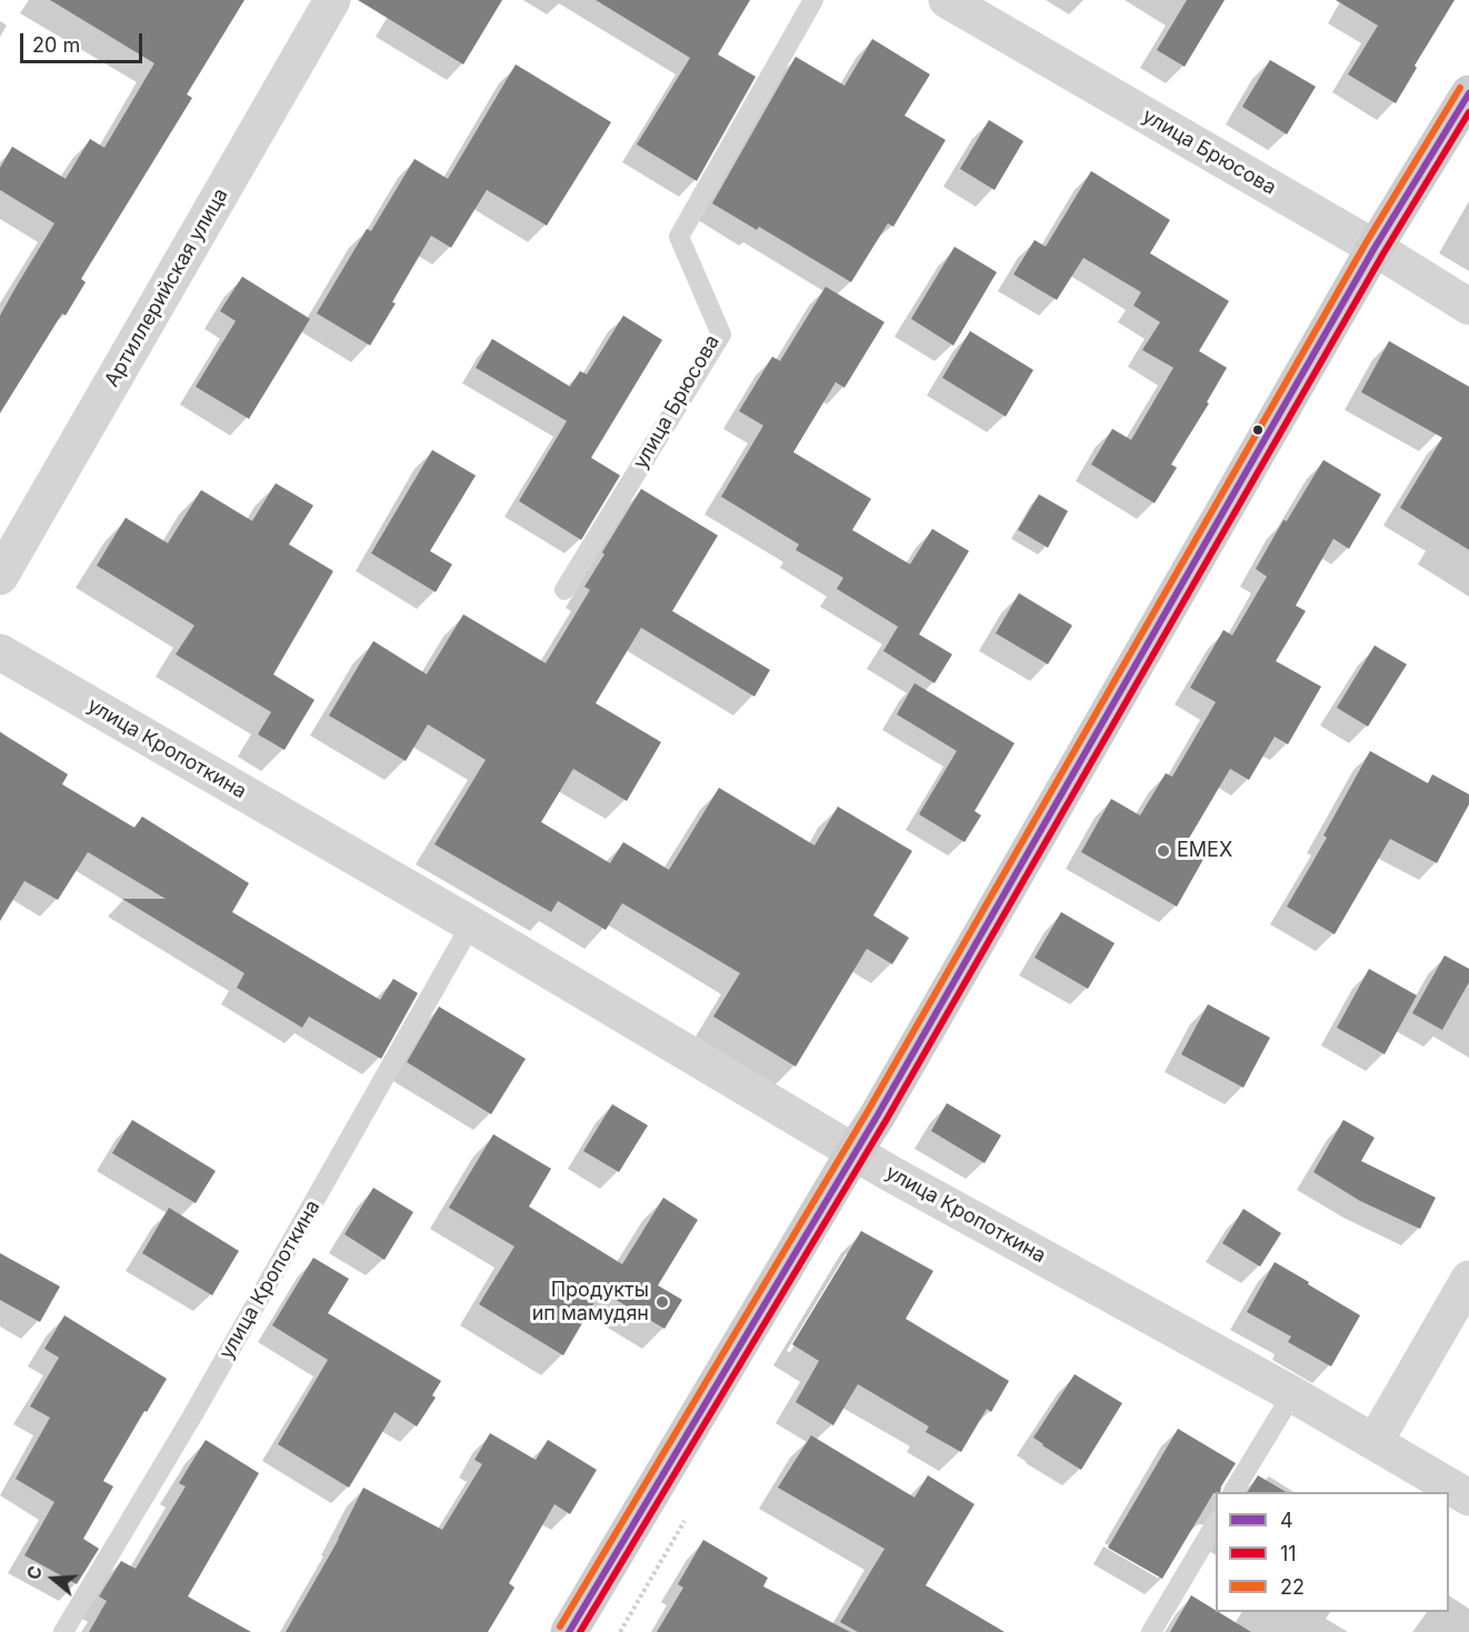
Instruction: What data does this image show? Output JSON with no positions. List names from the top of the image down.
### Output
{
  "streets": {
    "street": ["улица Брюсова", "Артиллерийская улица", "улица Кропоткина"]
  },
  "places": ["EMEX", "Продукты ип мамудян"],
  "lines": ["transit line 22", "transit line 4", "transit line 11"],
  "legend": ["4", "11", "22"],
  "scale_bar": "20 m",
  "north": "left"
}
